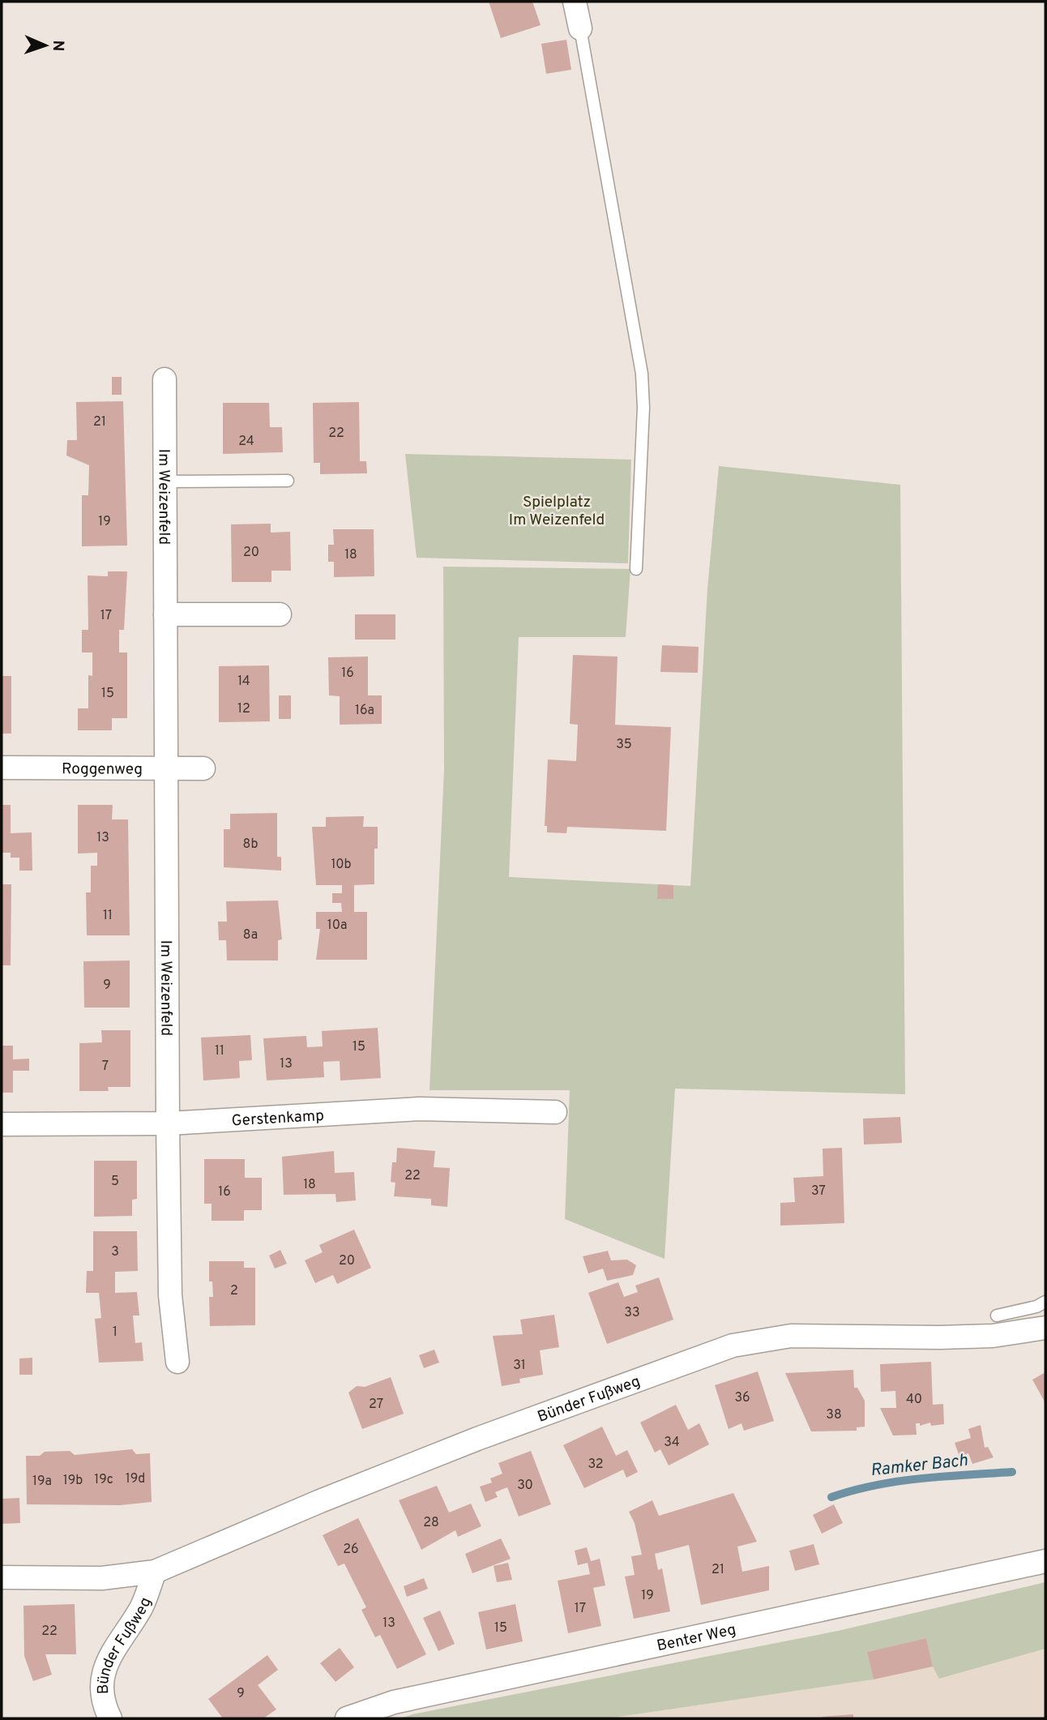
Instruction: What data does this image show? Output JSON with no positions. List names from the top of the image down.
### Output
{
  "streets": {
    "street": [
      "Im Weizenfeld",
      "Roggenweg",
      "Gerstenkamp",
      "Bünder Fußweg",
      "Benter Weg"
    ]
  },
  "crossings": [
    ["Im Weizenfeld", "Roggenweg"],
    ["Im Weizenfeld", "Gerstenkamp"]
  ],
  "water": ["Ramker Bach"],
  "parks": ["Spielplatz Im Weizenfeld"],
  "house_numbers": [
    "21",
    "22",
    "24",
    "19",
    "20",
    "18",
    "17",
    "16",
    "14",
    "15",
    "12",
    "16a",
    "35",
    "13",
    "8b",
    "10b",
    "11",
    "10a",
    "8a",
    "9",
    "15",
    "11",
    "13",
    "7",
    "22",
    "5",
    "18",
    "37",
    "16",
    "3",
    "20",
    "2",
    "33",
    "1",
    "31",
    "36",
    "40",
    "27",
    "38",
    "34",
    "32",
    "19d",
    "19c",
    "19b",
    "19a",
    "30",
    "28",
    "26",
    "21",
    "19",
    "17",
    "13",
    "15",
    "22",
    "9"
  ],
  "north": "right"
}
